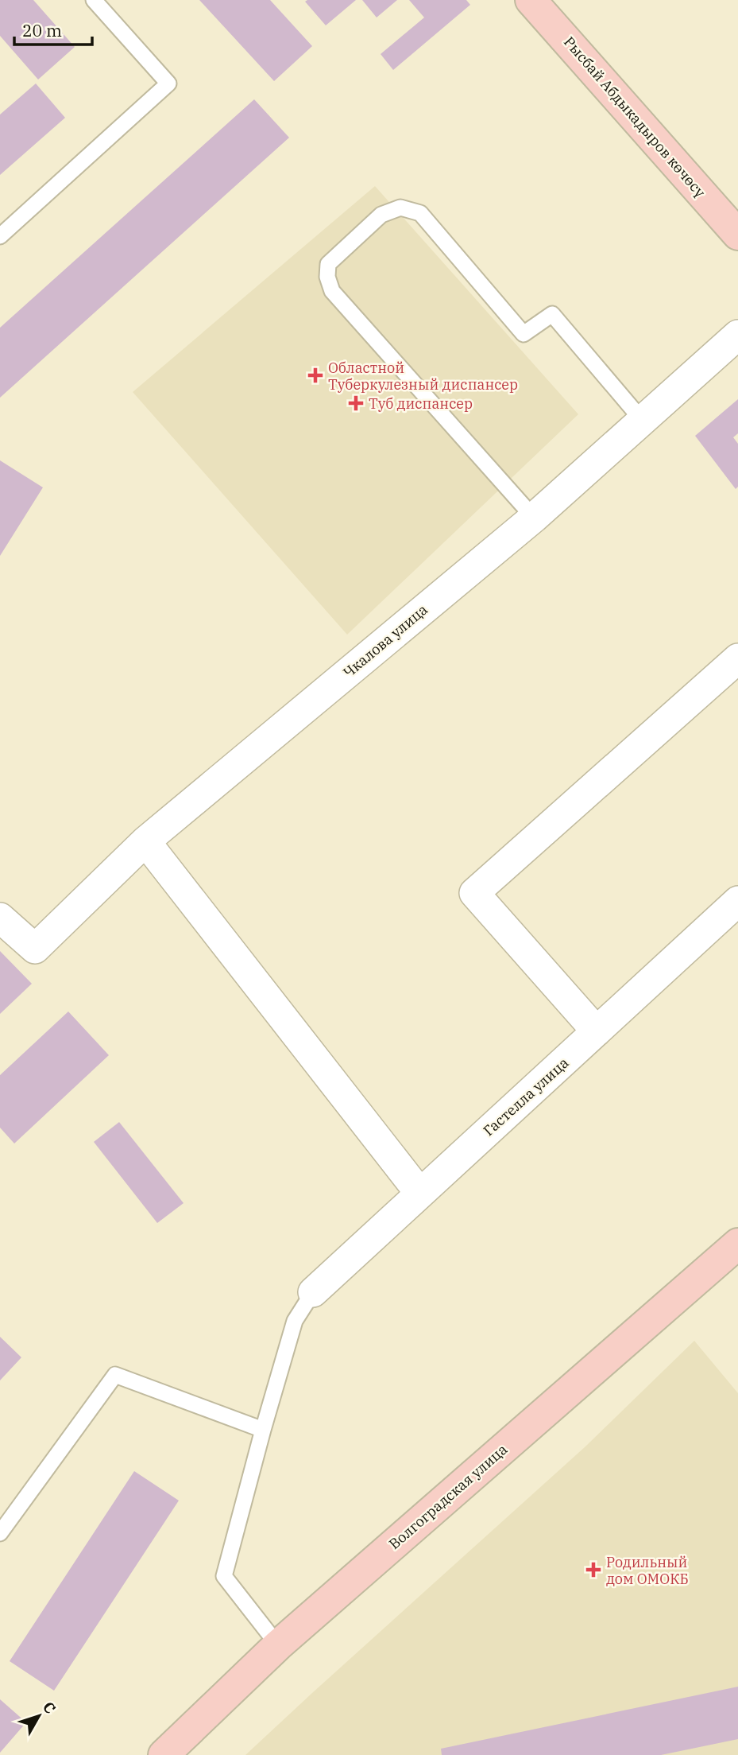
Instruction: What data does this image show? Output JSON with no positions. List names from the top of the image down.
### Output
{
  "streets": {
    "street": [
      "Рысбай Абдыкадыров көчөсү",
      "Чкалова улица",
      "Гастелла улица",
      "Волгоградская улица"
    ]
  },
  "places": {
    "health": ["Областной Туберкулезный диспансер", "Туб диспансер", "Родильный дом ОМОКБ"]
  },
  "scale_bar": "20 m",
  "north": "top right"
}
